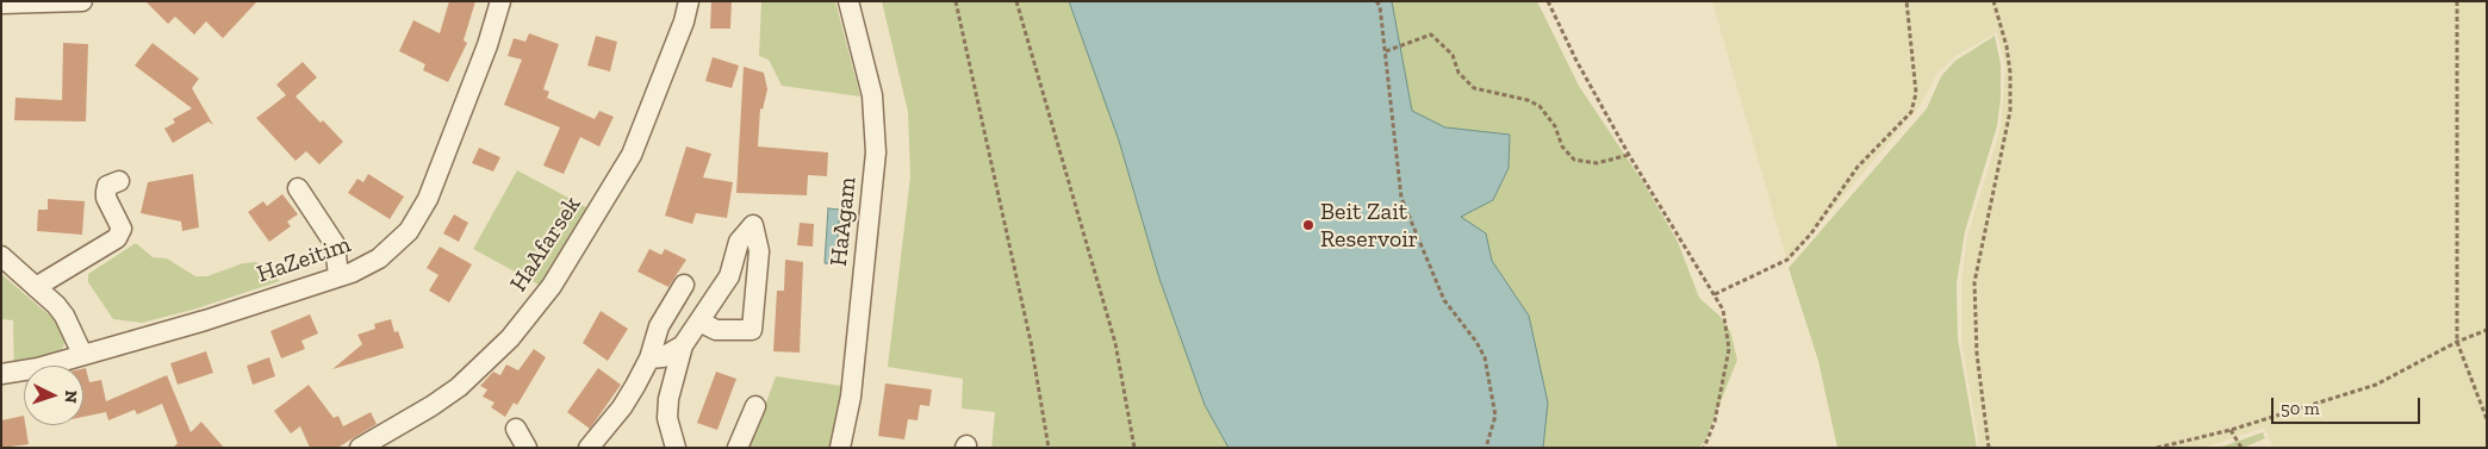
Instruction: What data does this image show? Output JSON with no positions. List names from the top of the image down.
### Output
{
  "streets": {
    "street": ["HaAgam", "HaAfarsek", "HaZeitim"]
  },
  "places": ["Beit Zait Reservoir"],
  "scale_bar": "50 m",
  "north": "right"
}
